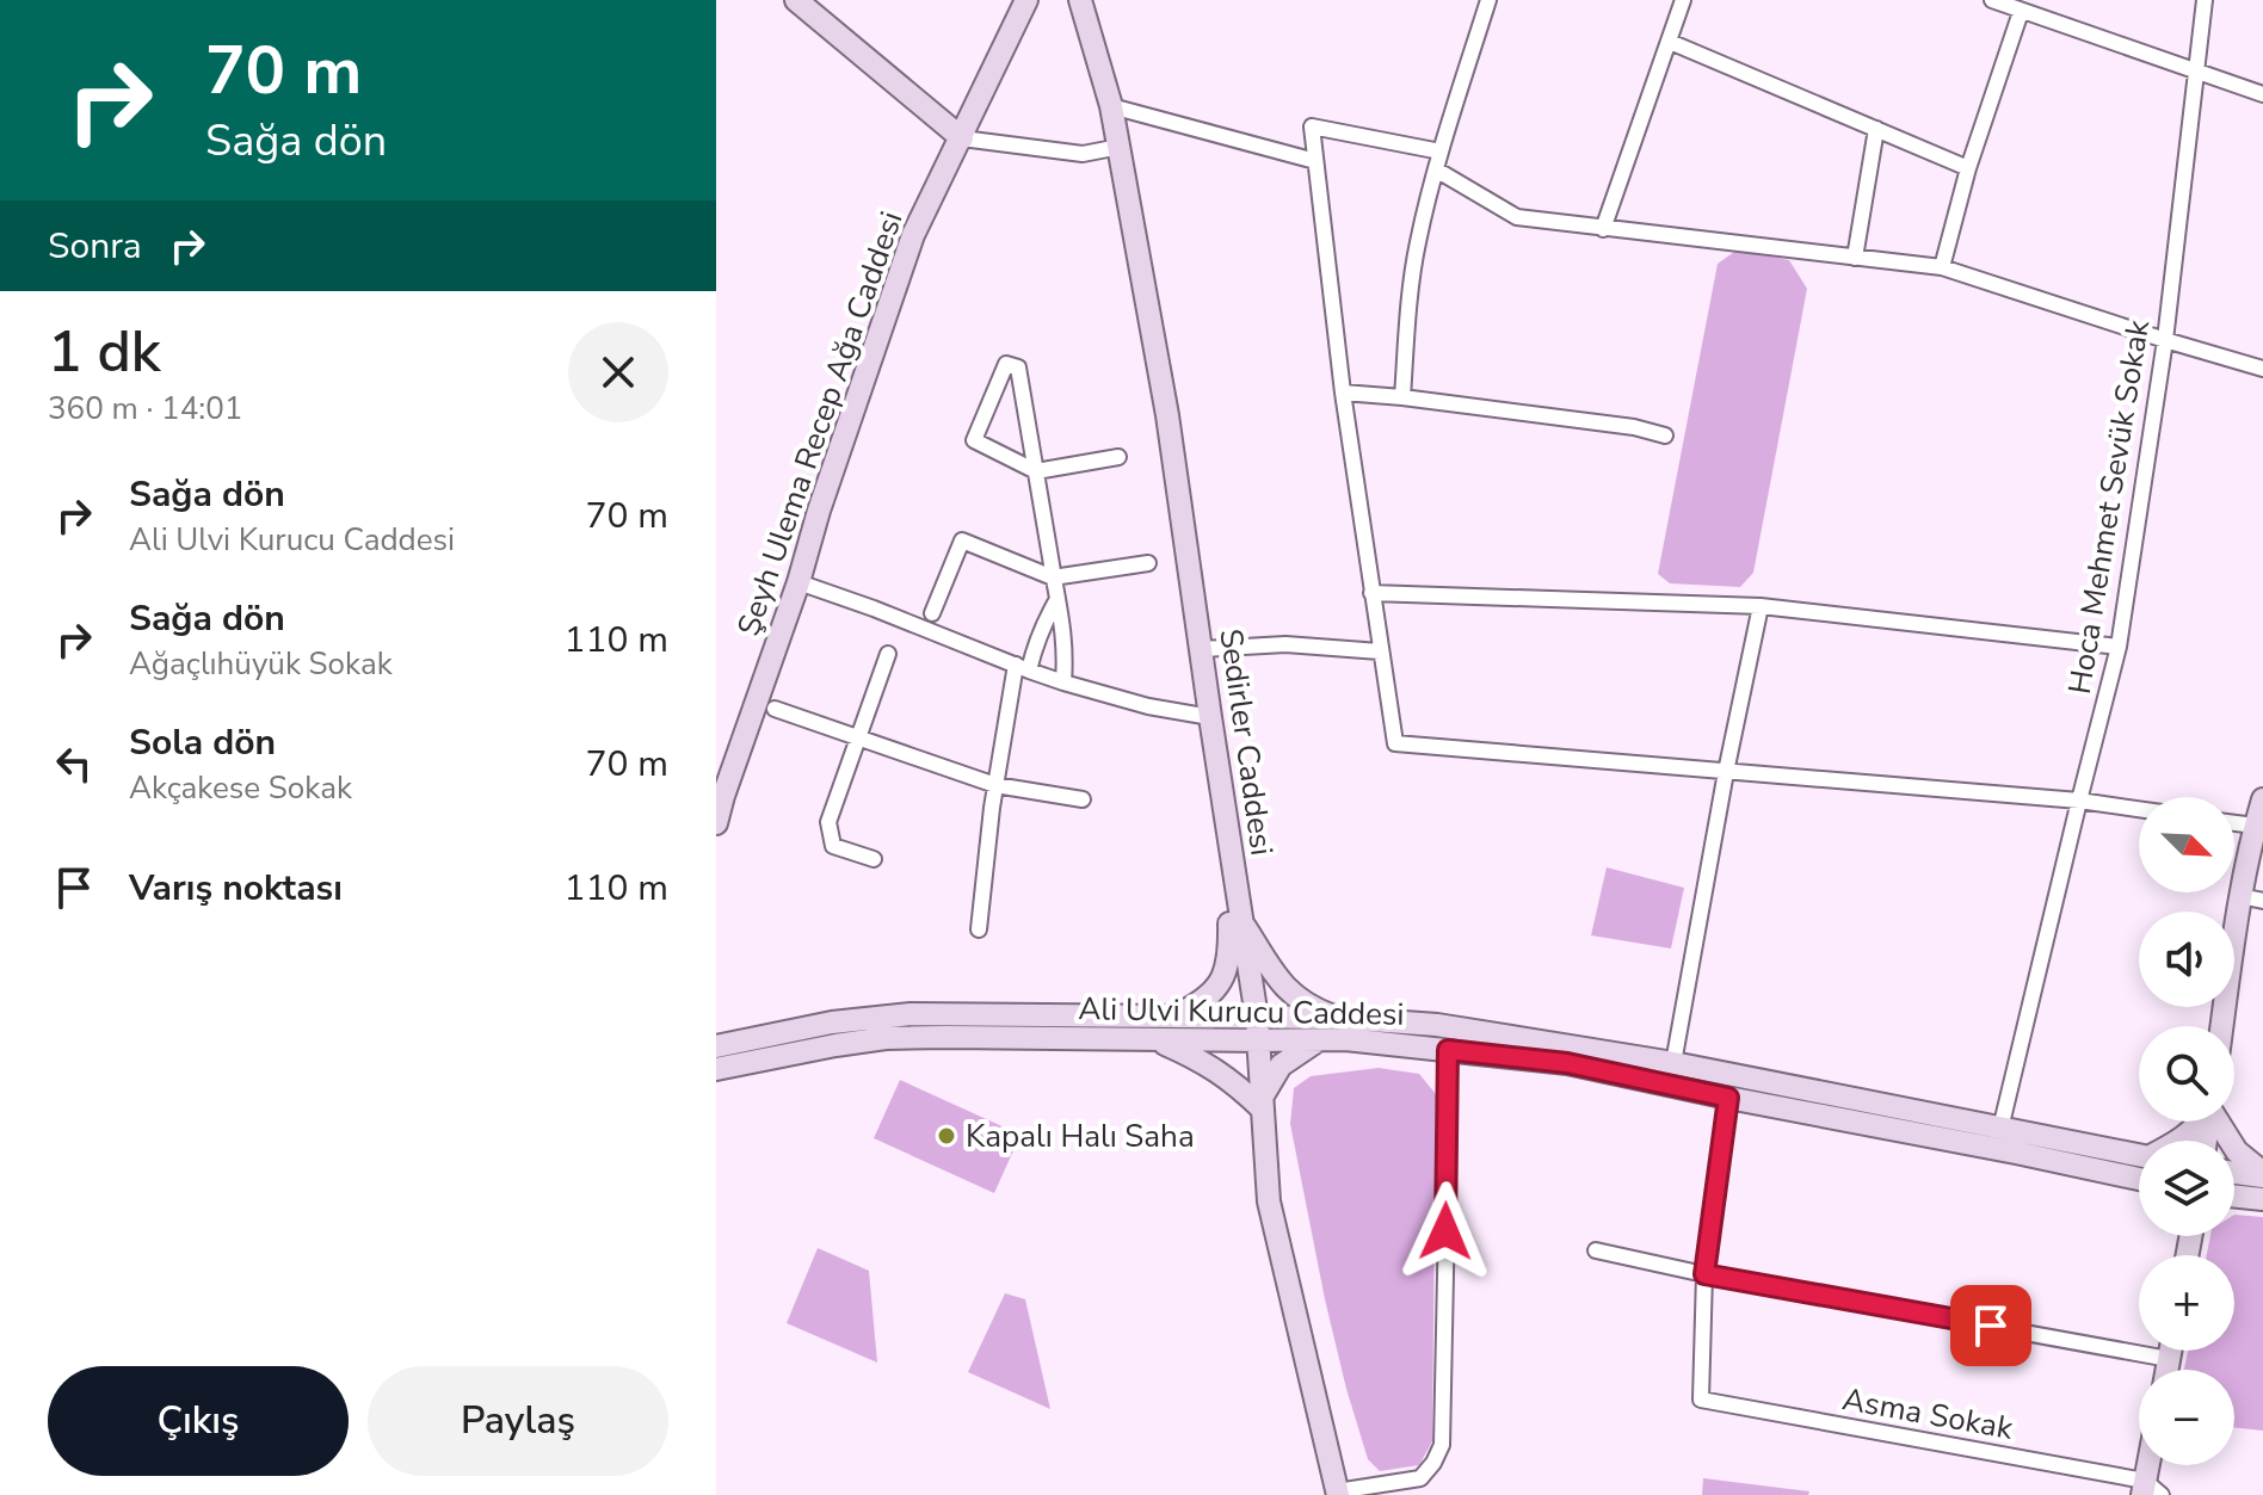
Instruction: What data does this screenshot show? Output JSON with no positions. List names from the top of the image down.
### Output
{
  "streets": {
    "main road": ["Şeyh Ulema Recep Ağa Caddesi", "Sedirler Caddesi", "Ali Ulvi Kurucu Caddesi"],
    "street": ["Hoca Mehmet Sevük Sokak", "Asma Sokak"]
  },
  "crossings": [
    ["Hoca Mehmet Sevük Sokak", "Ali Ulvi Kurucu Caddesi"],
    ["Sedirler Caddesi", "Ali Ulvi Kurucu Caddesi"]
  ],
  "places": ["Kapalı Halı Saha"],
  "north": "bottom right",
  "page": {
    "turn": ["70 m", "Sağa dön"],
    "then": "Sonra",
    "heading": ["1 dk", "360 m · 14:01"],
    "list": [
      {
        "name": "Sağa dön",
        "note": "Ali Ulvi Kurucu Caddesi",
        "value": "70 m"
      },
      {
        "name": "Sağa dön",
        "note": "Ağaçlıhüyük Sokak",
        "value": "110 m"
      },
      {
        "name": "Sola dön",
        "note": "Akçakese Sokak",
        "value": "70 m"
      },
      {
        "name": "Varış noktası",
        "value": "110 m"
      }
    ],
    "map_buttons": ["+", "−"],
    "buttons": ["Çıkış", "Paylaş"]
  }
}
